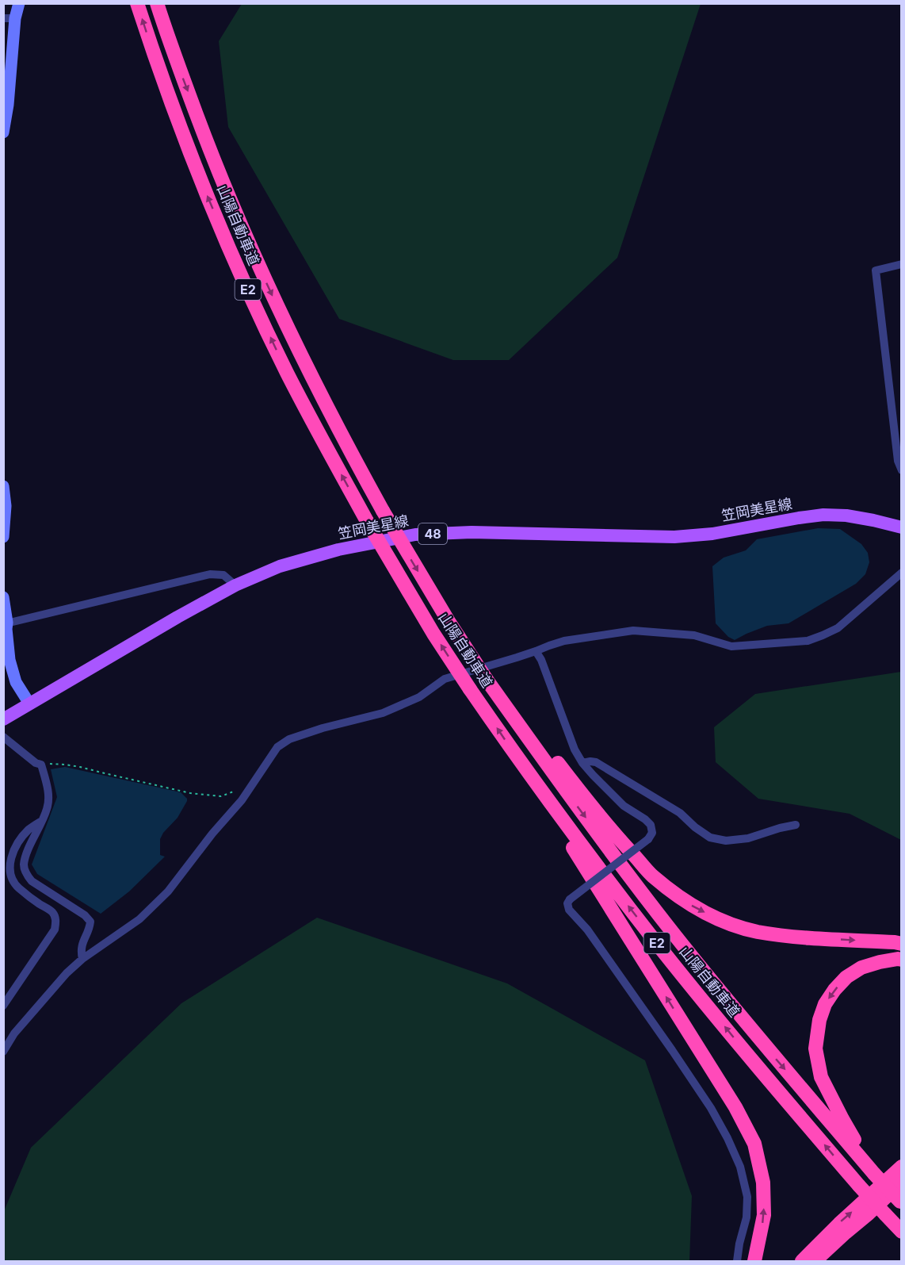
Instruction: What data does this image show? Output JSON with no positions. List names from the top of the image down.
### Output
{
  "streets": {
    "highway": ["山陽自動車道", "E2"],
    "main road": ["笠岡美星線", "48"]
  }
}
